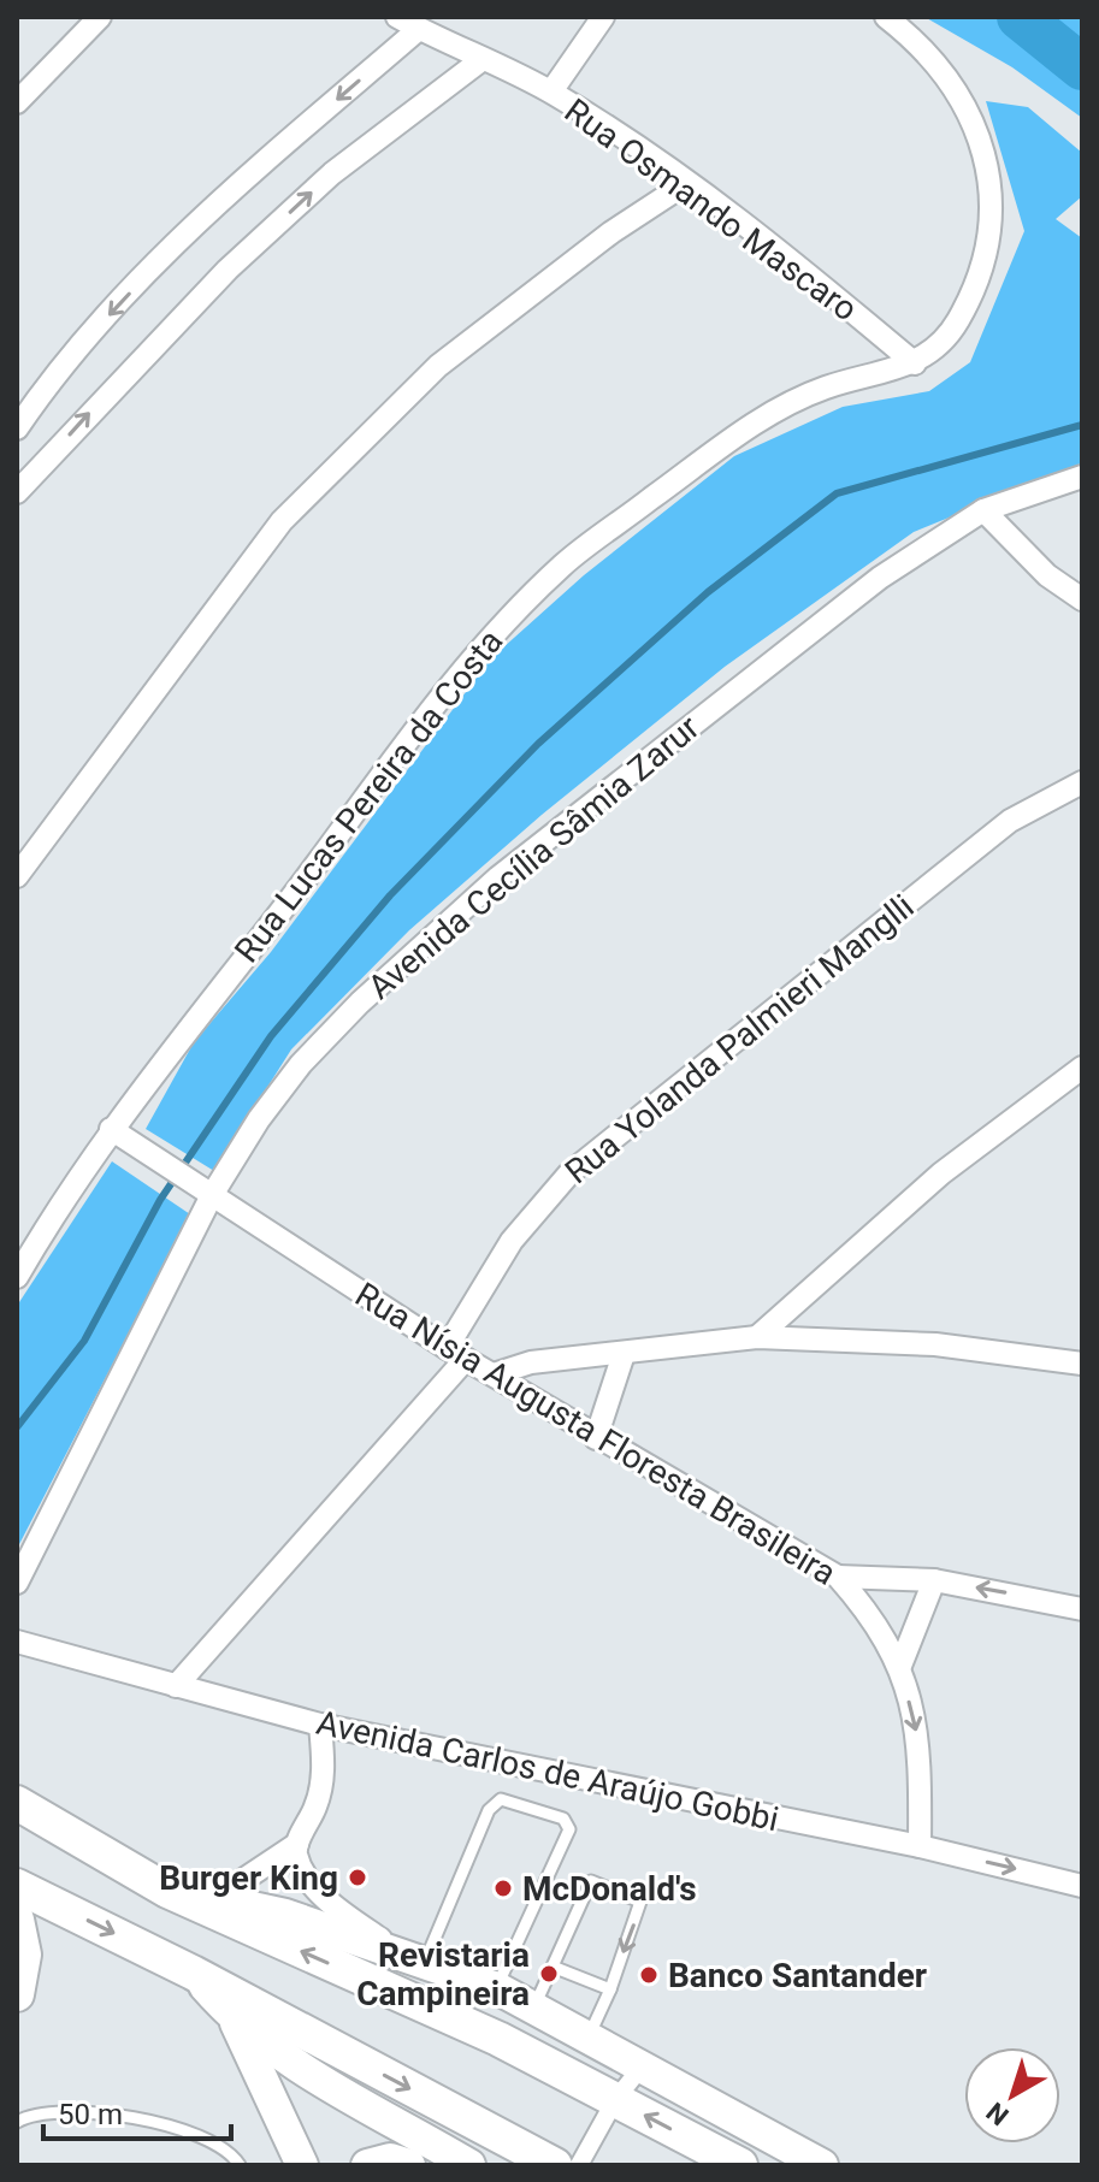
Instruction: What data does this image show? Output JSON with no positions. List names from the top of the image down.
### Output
{
  "streets": {
    "street": [
      "Rua Osmando Mascaro",
      "Rua Lucas Pereira da Costa",
      "Avenida Cecília Sâmia Zarur",
      "Rua Yolanda Palmieri Manglli",
      "Rua Nísia Augusta Floresta Brasileira",
      "Avenida Carlos de Araújo Gobbi"
    ]
  },
  "crossings": [
    ["Rua Osmando Mascaro", "Rua Lucas Pereira da Costa"],
    ["Rua Lucas Pereira da Costa", "Rua Nísia Augusta Floresta Brasileira"],
    ["Avenida Cecília Sâmia Zarur", "Rua Nísia Augusta Floresta Brasileira"],
    ["Rua Yolanda Palmieri Manglli", "Rua Nísia Augusta Floresta Brasileira"],
    ["Rua Yolanda Palmieri Manglli", "Avenida Carlos de Araújo Gobbi"],
    ["Rua Nísia Augusta Floresta Brasileira", "Avenida Carlos de Araújo Gobbi"]
  ],
  "places": [
    "Burger King",
    "McDonald's",
    "Revistaria Campineira",
    "Banco Santander"
  ],
  "scale_bar": "50 m",
  "north": "bottom left"
}
